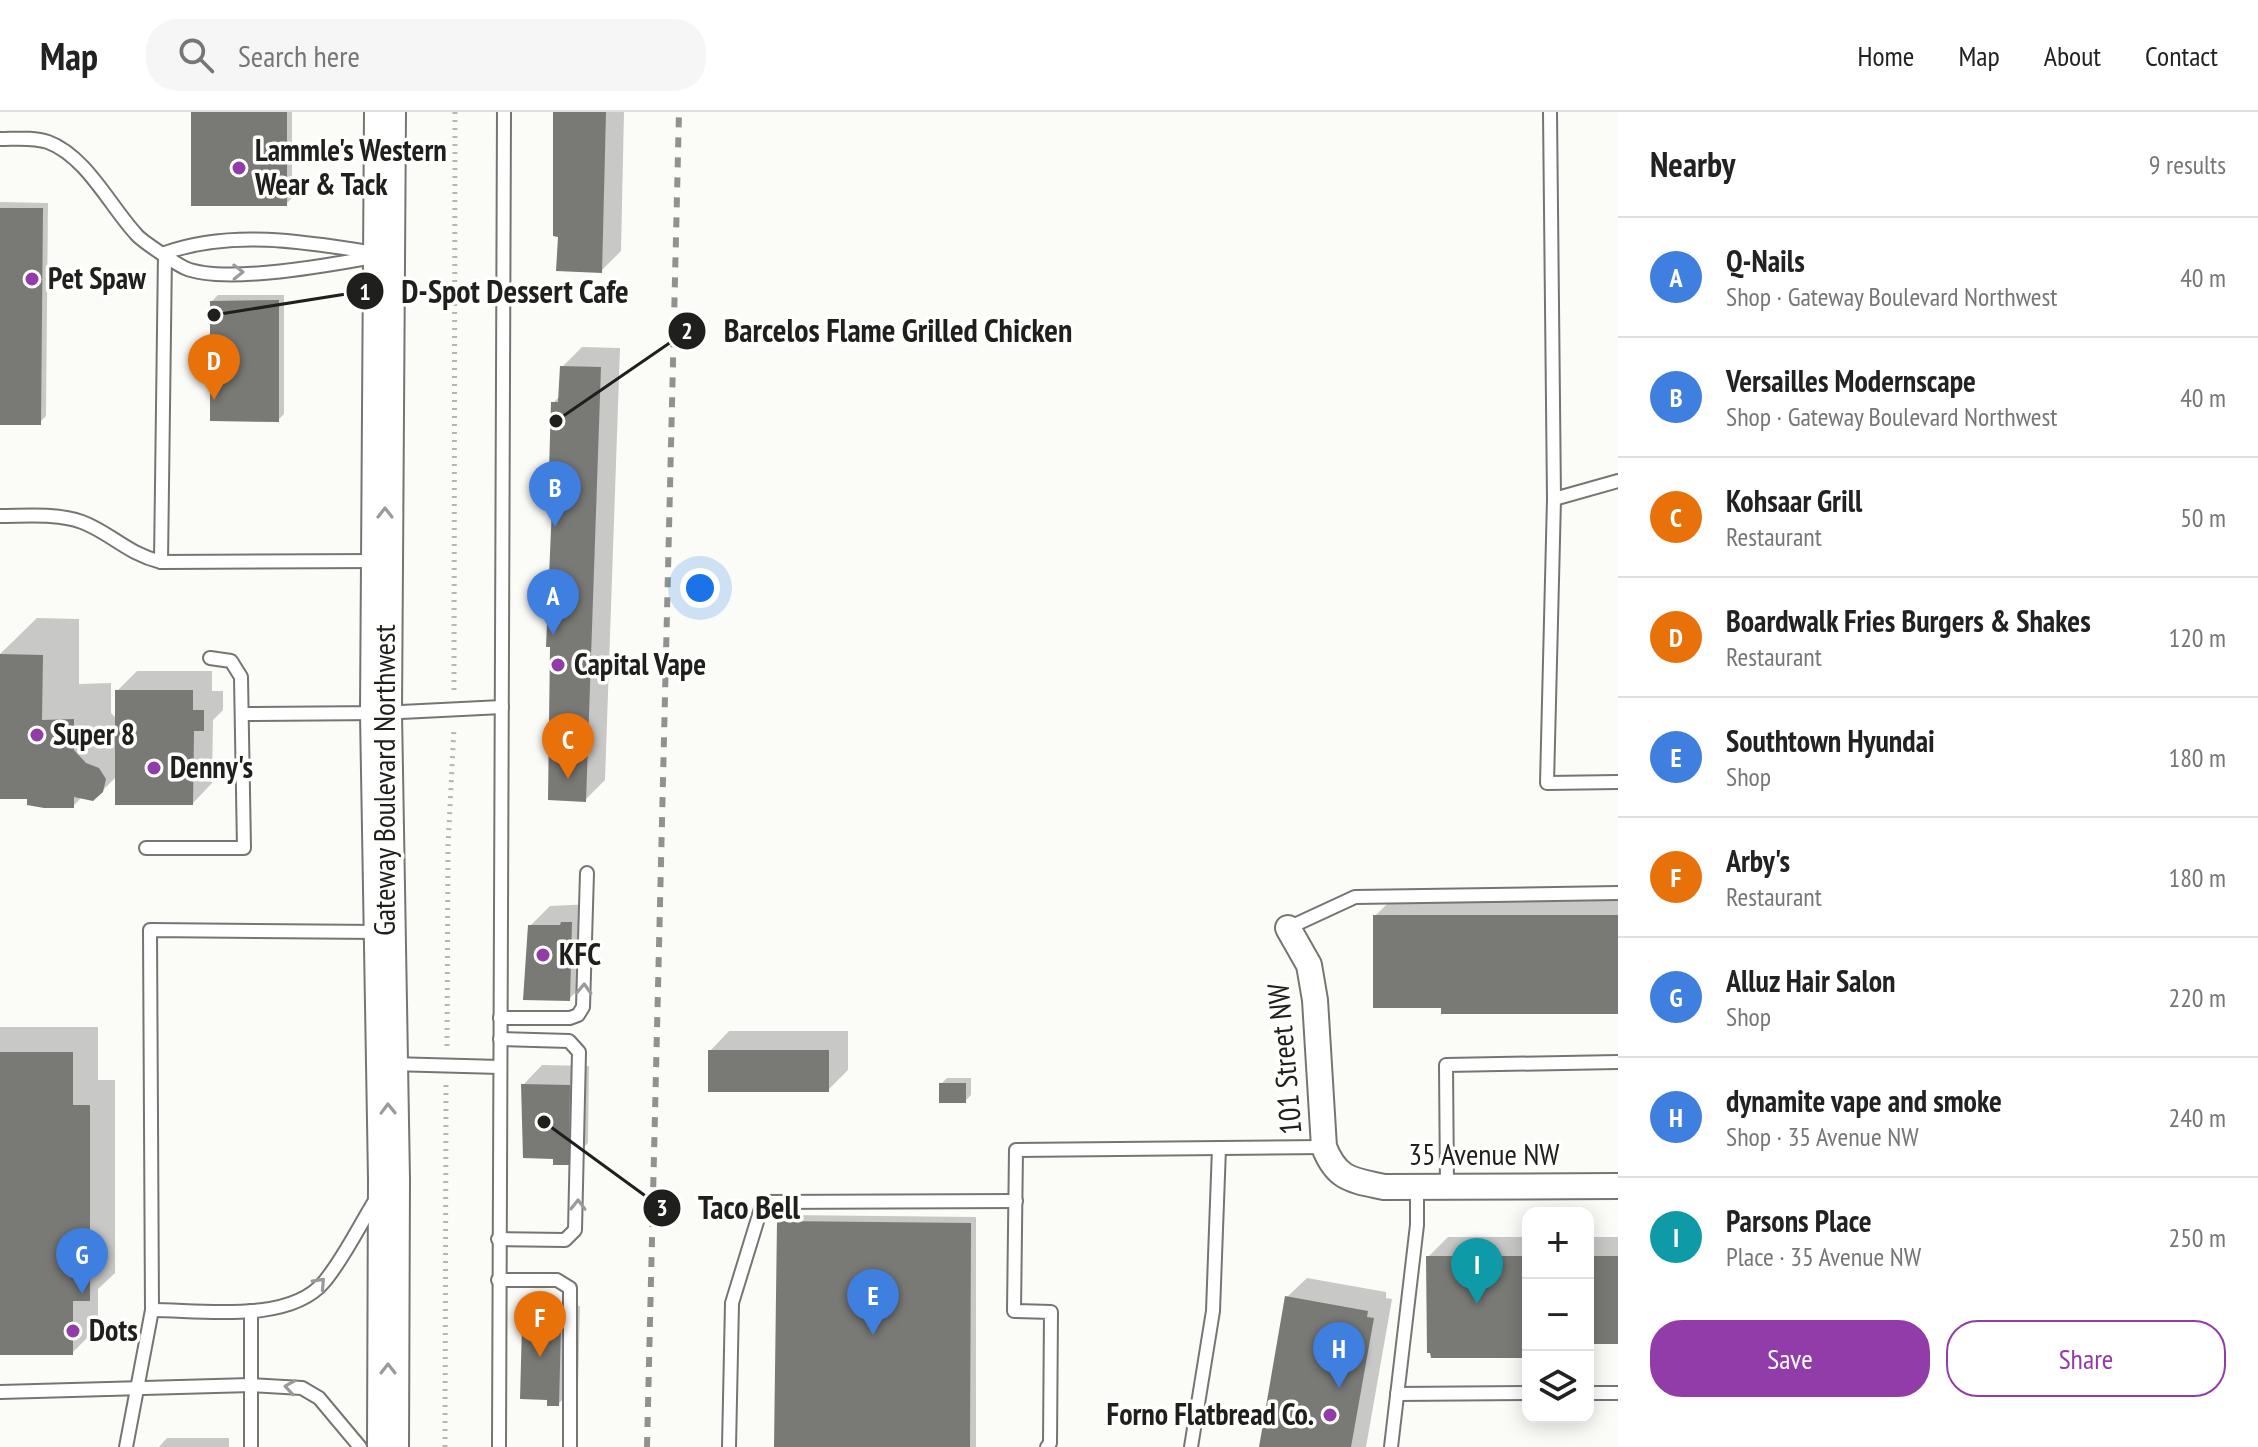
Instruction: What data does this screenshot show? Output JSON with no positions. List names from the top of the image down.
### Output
{
  "streets": {
    "highway": ["Gateway Boulevard Northwest"],
    "street": ["101 Street NW", "35 Avenue NW"]
  },
  "crossings": [
    ["101 Street NW", "35 Avenue NW"]
  ],
  "one_way": ["Gateway Boulevard Northwest"],
  "places": [
    "Lammle's Western Wear & Tack",
    "Pet Spaw",
    "D-Spot Dessert Cafe",
    "Barcelos Flame Grilled Chicken",
    "Capital Vape",
    "Super 8",
    "Denny's",
    "KFC",
    "Taco Bell",
    "Dots",
    "Forno Flatbread Co."
  ],
  "page": {
    "header": "Map",
    "search": "Search here",
    "nav": [
      "Home",
      "Map",
      "About",
      "Contact"
    ],
    "heading": ["Nearby", "9 results"],
    "list": [
      {
        "mark": "A",
        "name": "Q-Nails",
        "note": "Shop · Gateway Boulevard Northwest",
        "value": "40 m"
      },
      {
        "mark": "B",
        "name": "Versailles Modernscape",
        "note": "Shop · Gateway Boulevard Northwest",
        "value": "40 m"
      },
      {
        "mark": "C",
        "name": "Kohsaar Grill",
        "note": "Restaurant",
        "value": "50 m"
      },
      {
        "mark": "D",
        "name": "Boardwalk Fries Burgers & Shakes",
        "note": "Restaurant",
        "value": "120 m"
      },
      {
        "mark": "E",
        "name": "Southtown Hyundai",
        "note": "Shop",
        "value": "180 m"
      },
      {
        "mark": "F",
        "name": "Arby's",
        "note": "Restaurant",
        "value": "180 m"
      },
      {
        "mark": "G",
        "name": "Alluz Hair Salon",
        "note": "Shop",
        "value": "220 m"
      },
      {
        "mark": "H",
        "name": "dynamite vape and smoke",
        "note": "Shop · 35 Avenue NW",
        "value": "240 m"
      },
      {
        "mark": "I",
        "name": "Parsons Place",
        "note": "Place · 35 Avenue NW",
        "value": "250 m"
      }
    ],
    "pins": [
      "D",
      "B",
      "A",
      "C",
      "G",
      "I",
      "E",
      "F",
      "H"
    ],
    "map_buttons": ["+", "−"],
    "buttons": ["Save", "Share"]
  }
}
